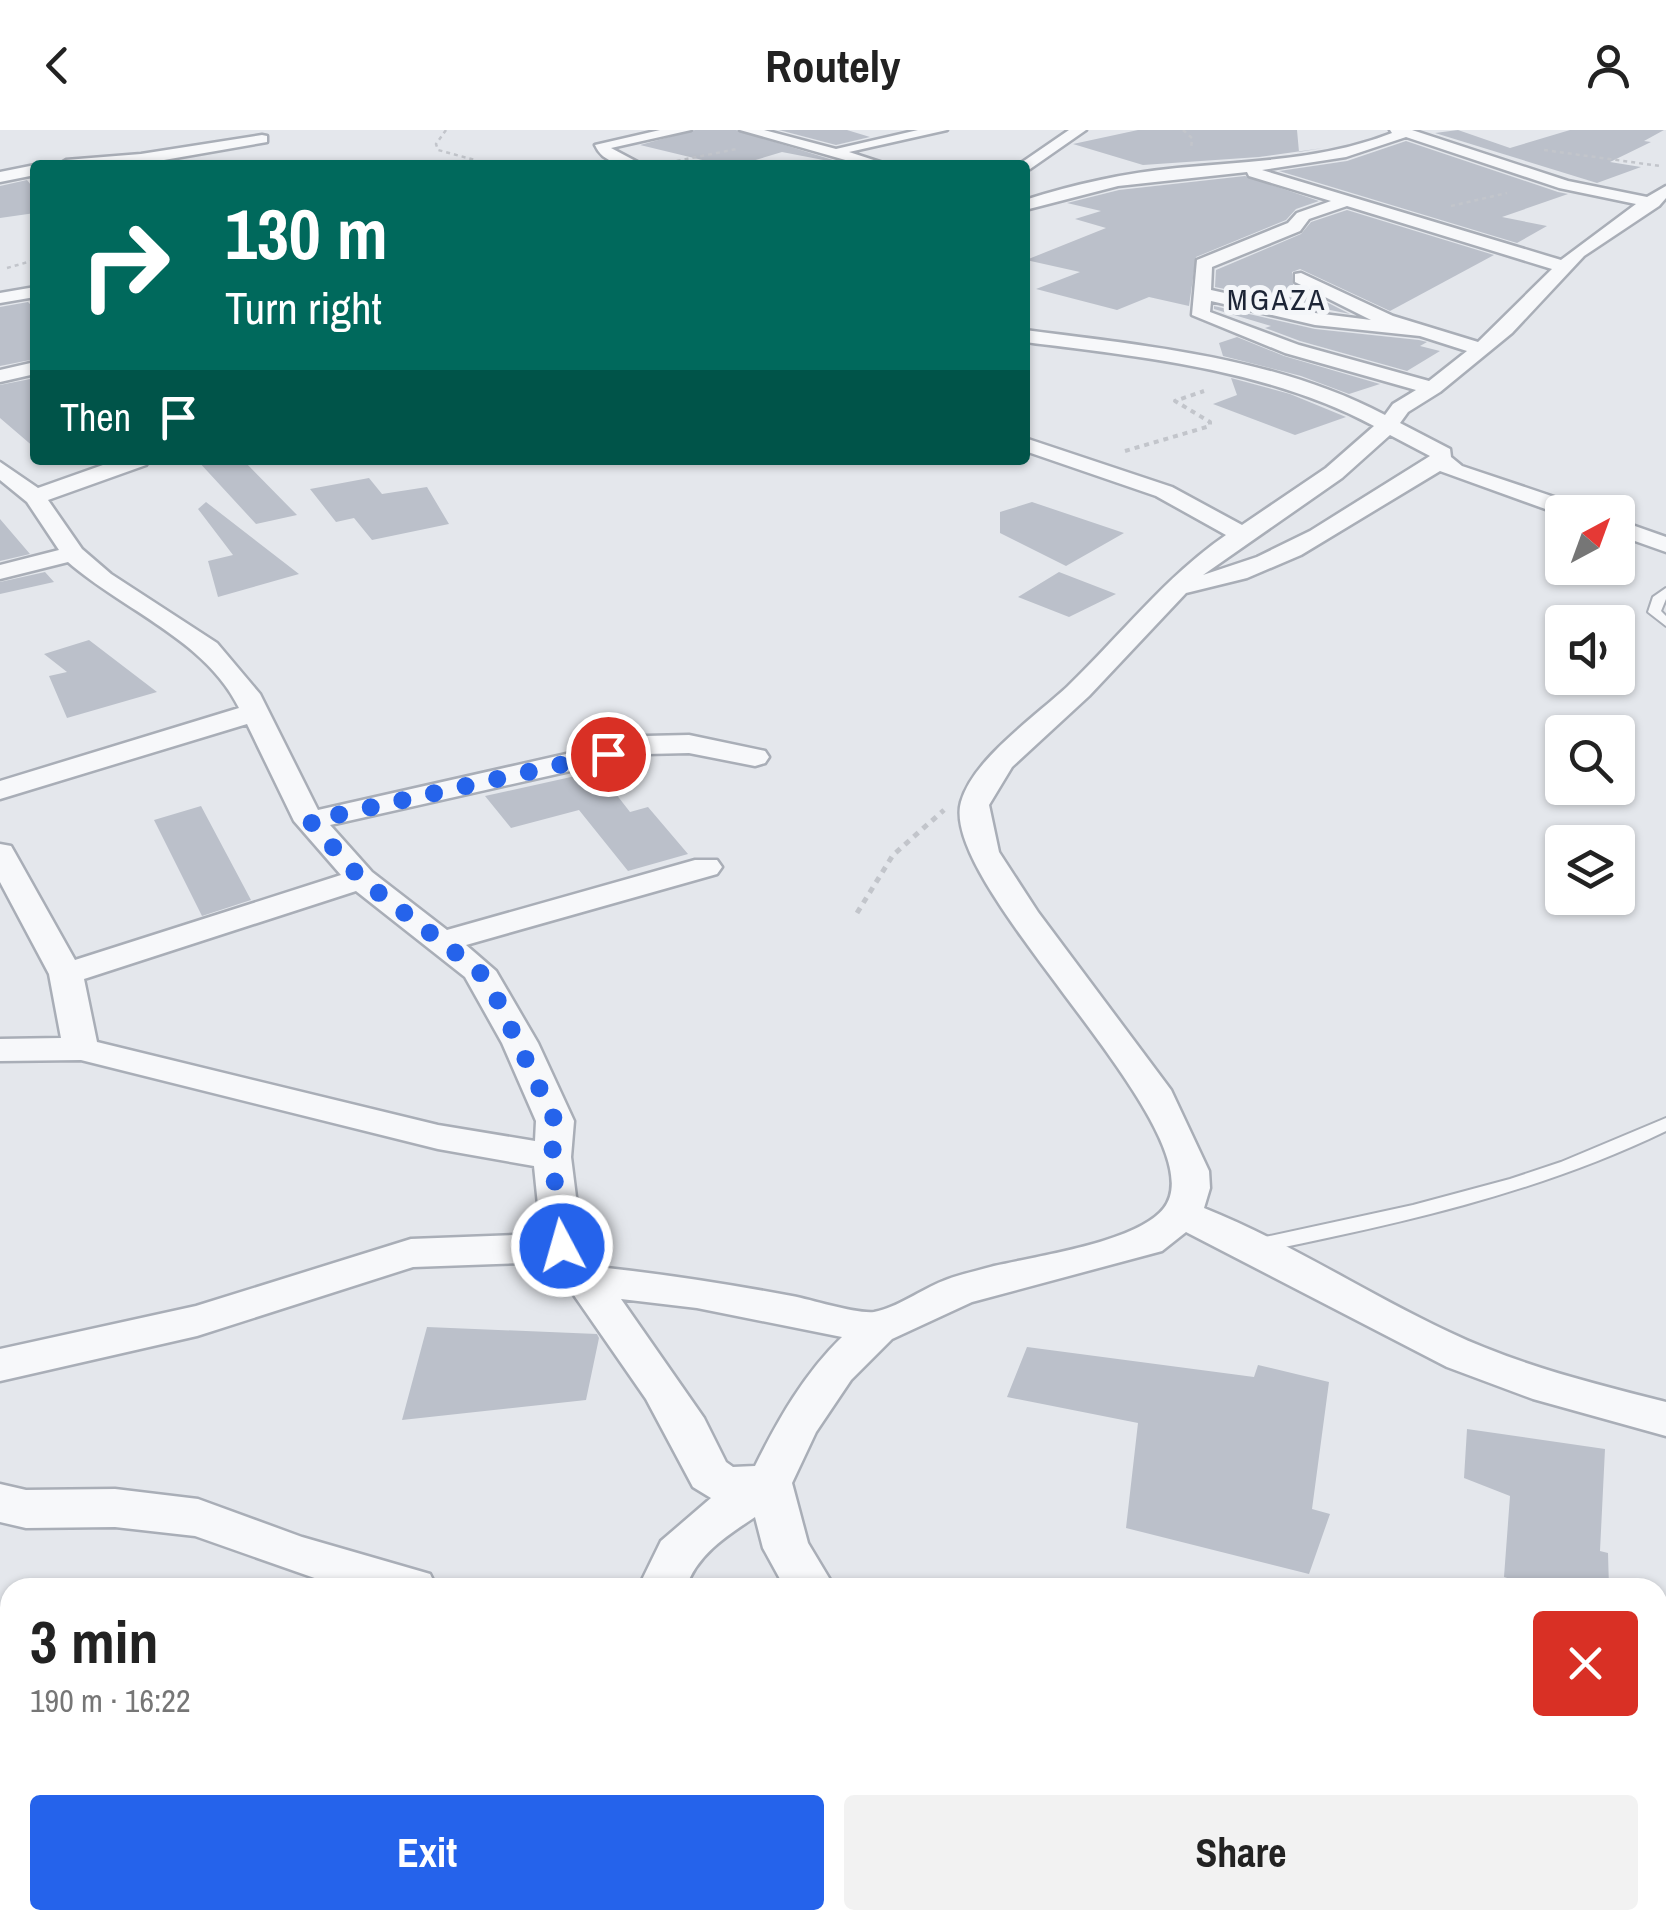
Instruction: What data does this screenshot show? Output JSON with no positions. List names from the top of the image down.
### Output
{
  "districts": ["MGAZA"],
  "north": "top right",
  "page": {
    "header": "Routely",
    "turn": ["130 m", "Turn right"],
    "then": "Then",
    "heading": ["3 min", "190 m · 16:22"],
    "buttons": ["Exit", "Share"]
  }
}
